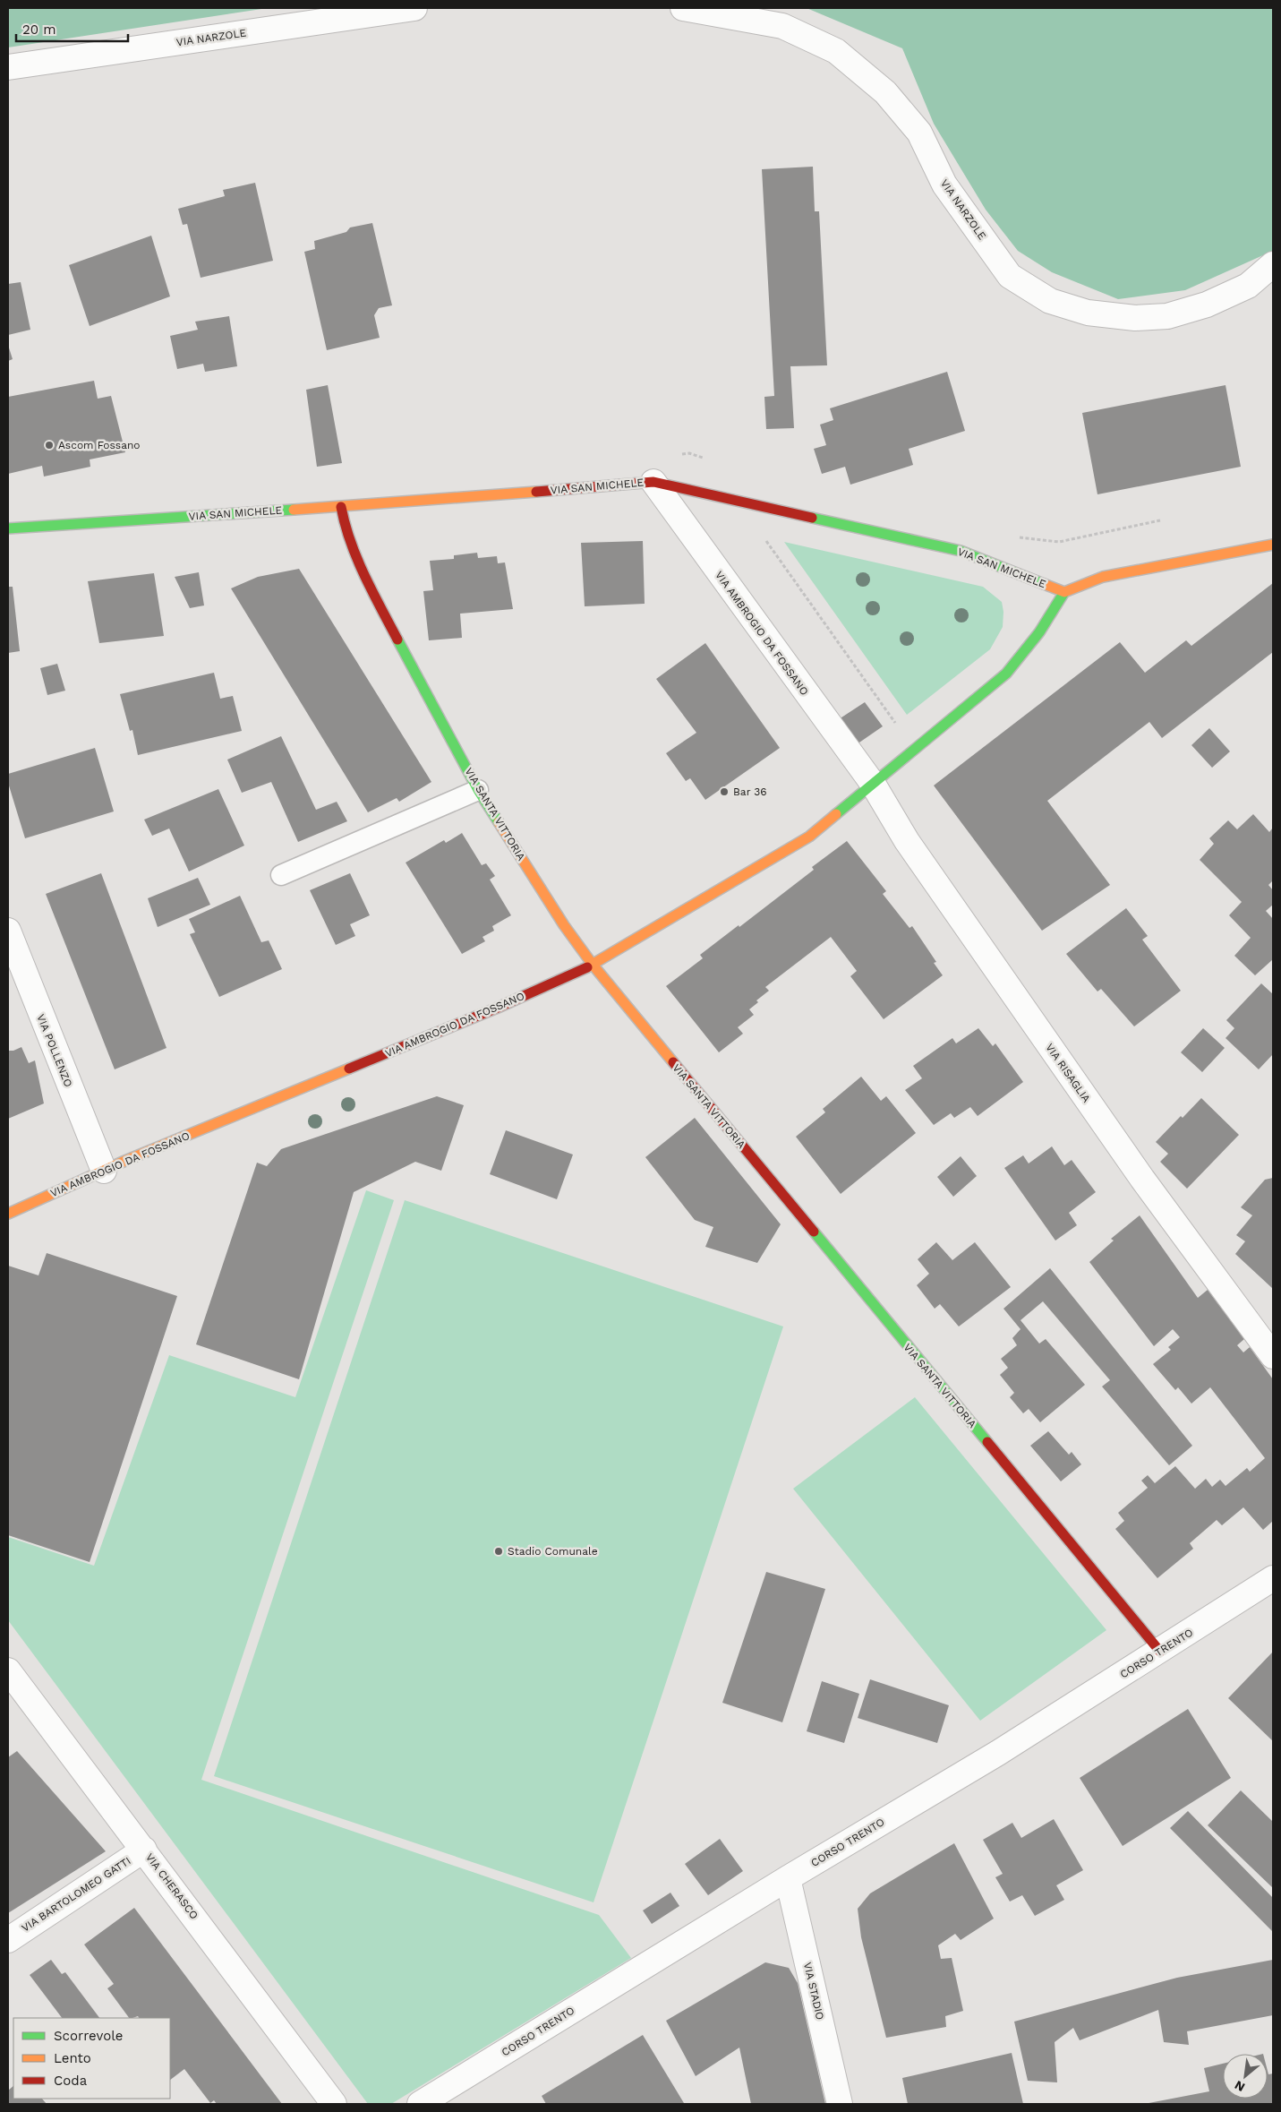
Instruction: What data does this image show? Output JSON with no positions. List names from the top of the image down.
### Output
{
  "streets": {
    "street": [
      "VIA NARZOLE",
      "VIA SAN MICHELE",
      "VIA AMBROGIO DA FOSSANO",
      "VIA SANTA VITTORIA",
      "VIA POLLENZO",
      "VIA RISAGLIA",
      "CORSO TRENTO",
      "VIA CHERASCO",
      "VIA BARTOLOMEO GATTI",
      "VIA STADIO"
    ]
  },
  "crossings": [
    ["VIA SAN MICHELE", "VIA AMBROGIO DA FOSSANO"],
    ["VIA SAN MICHELE", "VIA SANTA VITTORIA"],
    ["VIA AMBROGIO DA FOSSANO", "VIA SANTA VITTORIA"],
    ["VIA AMBROGIO DA FOSSANO", "VIA POLLENZO"],
    ["VIA AMBROGIO DA FOSSANO", "VIA RISAGLIA"],
    ["VIA SANTA VITTORIA", "CORSO TRENTO"],
    ["CORSO TRENTO", "VIA STADIO"],
    ["VIA CHERASCO", "VIA BARTOLOMEO GATTI"]
  ],
  "places": ["Ascom Fossano", "Bar 36", "Stadio Comunale"],
  "legend": ["Scorrevole", "Lento", "Coda"],
  "scale_bar": "20 m",
  "north": "bottom left"
}
